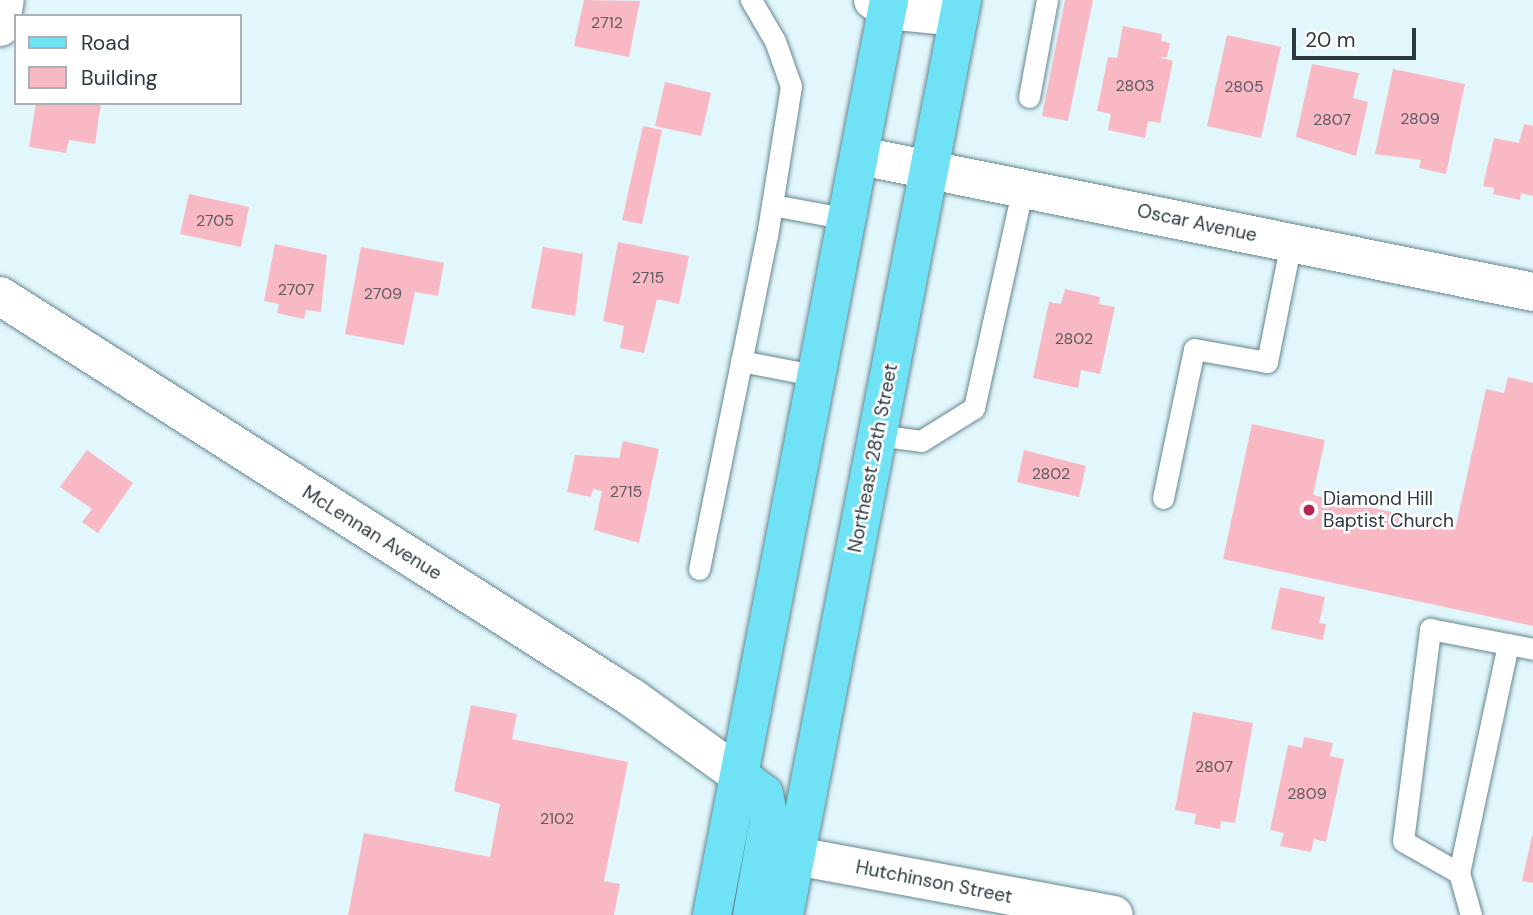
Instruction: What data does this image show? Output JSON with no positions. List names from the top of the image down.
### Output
{
  "streets": {
    "main road": ["Northeast 28th Street"],
    "street": ["Oscar Avenue", "McLennan Avenue", "Hutchinson Street"]
  },
  "crossings": [
    ["Oscar Avenue", "Northeast 28th Street"],
    ["Northeast 28th Street", "Hutchinson Street"]
  ],
  "places": ["Diamond Hill Baptist Church"],
  "house_numbers": [
    "2712",
    "2803",
    "2805",
    "2809",
    "2807",
    "2705",
    "2715",
    "2707",
    "2709",
    "2802",
    "2802",
    "2715",
    "2807",
    "2809",
    "2102"
  ],
  "legend": ["Road", "Building"],
  "scale_bar": "20 m"
}
